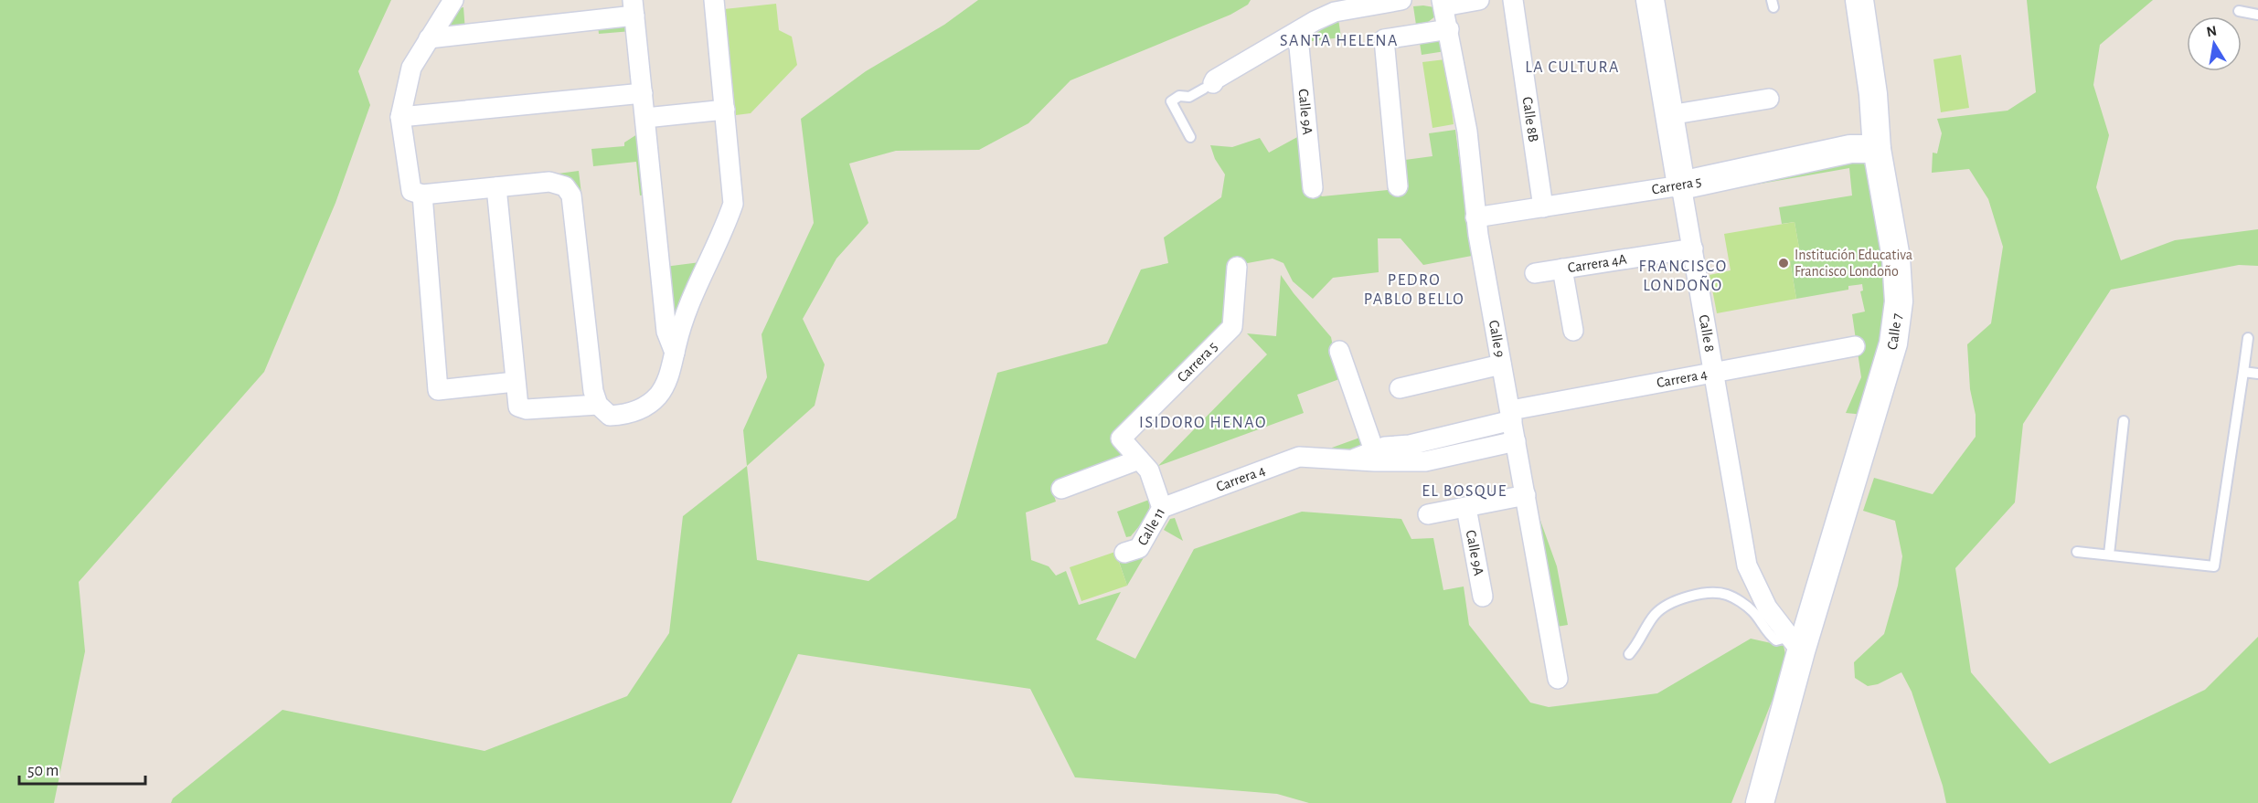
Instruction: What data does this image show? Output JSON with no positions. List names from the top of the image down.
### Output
{
  "streets": {
    "main road": ["Carrera 5", "Calle 7", "Calle 8"],
    "street": [
      "Calle 9A",
      "Calle 8B",
      "Carrera 4A",
      "Calle 9",
      "Carrera 4",
      "Calle 11"
    ]
  },
  "crossings": [
    ["Calle 8B", "Carrera 5"],
    ["Carrera 5", "Calle 7"],
    ["Carrera 5", "Calle 8"],
    ["Carrera 5", "Calle 9"],
    ["Carrera 5", "Calle 11"],
    ["Carrera 4A", "Calle 8"],
    ["Calle 7", "Calle 8"],
    ["Calle 8", "Carrera 4"],
    ["Calle 9", "Carrera 4"],
    ["Carrera 4", "Calle 11"]
  ],
  "districts": [
    "SANTA HELENA",
    "LA CULTURA",
    "FRANCISCO LONDOÑO",
    "PEDRO PABLO BELLO",
    "ISIDORO HENAO",
    "EL BOSQUE"
  ],
  "places": ["Institución Educativa Francisco Londoño"],
  "scale_bar": "50 m",
  "north": "top"
}
